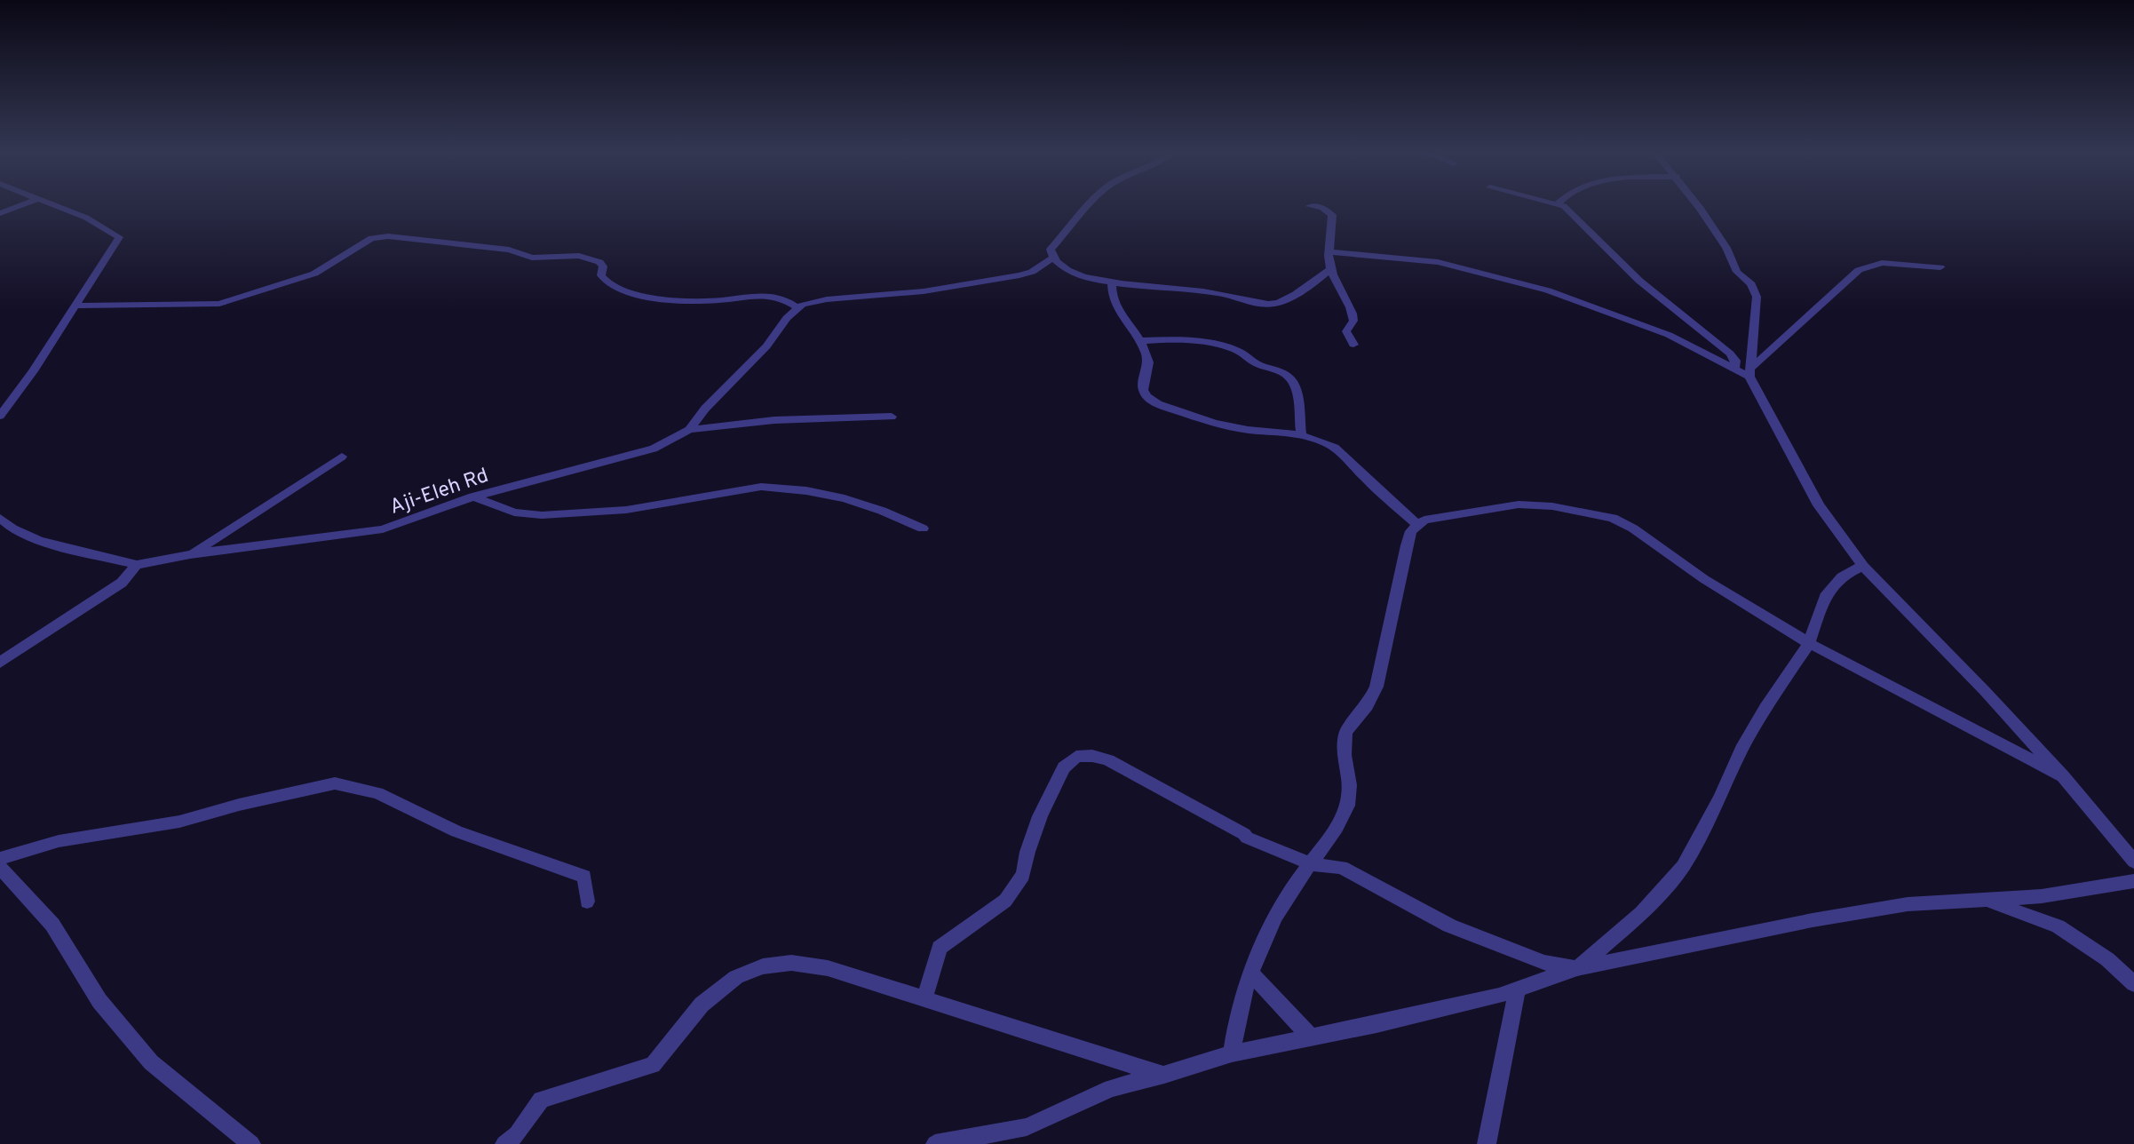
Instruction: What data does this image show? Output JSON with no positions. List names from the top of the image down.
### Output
{
  "streets": {
    "street": ["Aji-Eleh Rd"]
  }
}
